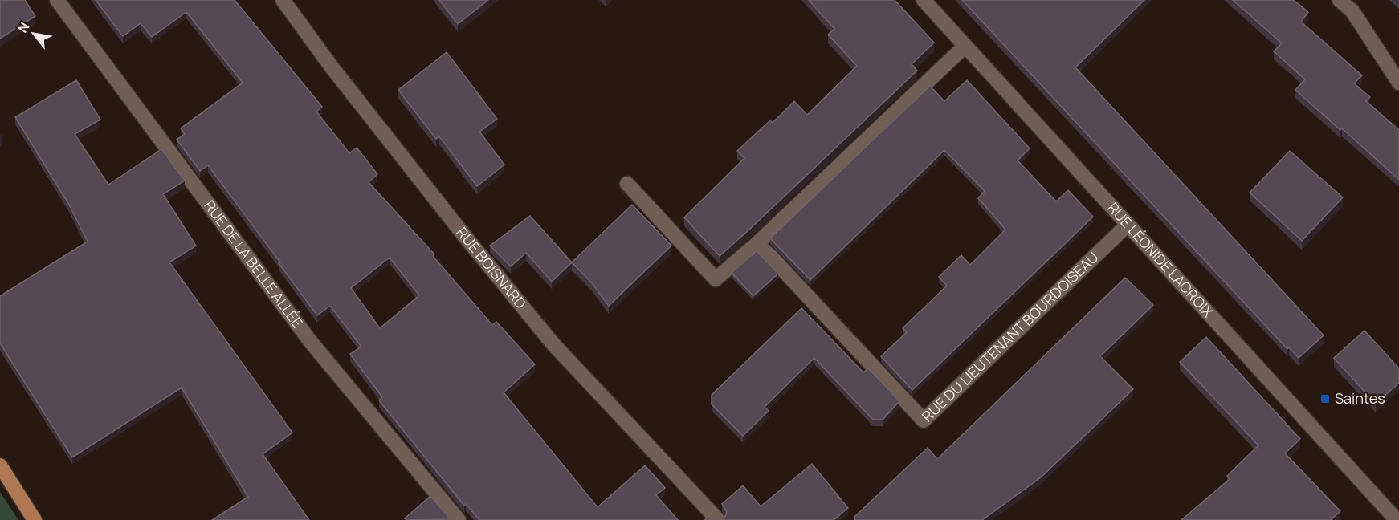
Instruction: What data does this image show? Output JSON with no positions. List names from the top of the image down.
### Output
{
  "streets": {
    "street": [
      "RUE LÉONIDE LACROIX",
      "RUE DE LA BELLE ALLÉE",
      "RUE BOISNARD",
      "RUE DU LIEUTENANT BOURDOISEAU"
    ]
  },
  "crossings": [
    ["RUE LÉONIDE LACROIX", "RUE DU LIEUTENANT BOURDOISEAU"]
  ],
  "places": {
    "transit": ["Saintes"]
  },
  "north": "top left"
}
